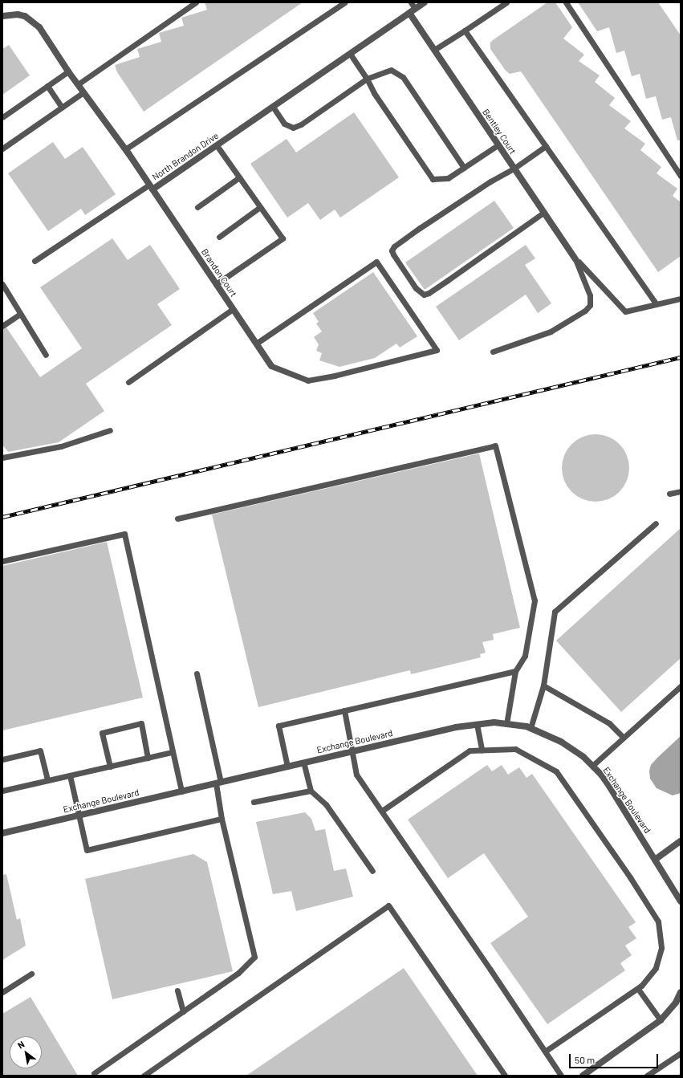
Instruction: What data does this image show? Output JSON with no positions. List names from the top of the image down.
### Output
{
  "streets": {
    "street": [
      "Bentley Court",
      "North Brandon Drive",
      "Brandon Court",
      "Exchange Boulevard"
    ]
  },
  "crossings": [
    ["Bentley Court", "North Brandon Drive"],
    ["North Brandon Drive", "Brandon Court"]
  ],
  "scale_bar": "50 m",
  "north": "top left"
}
